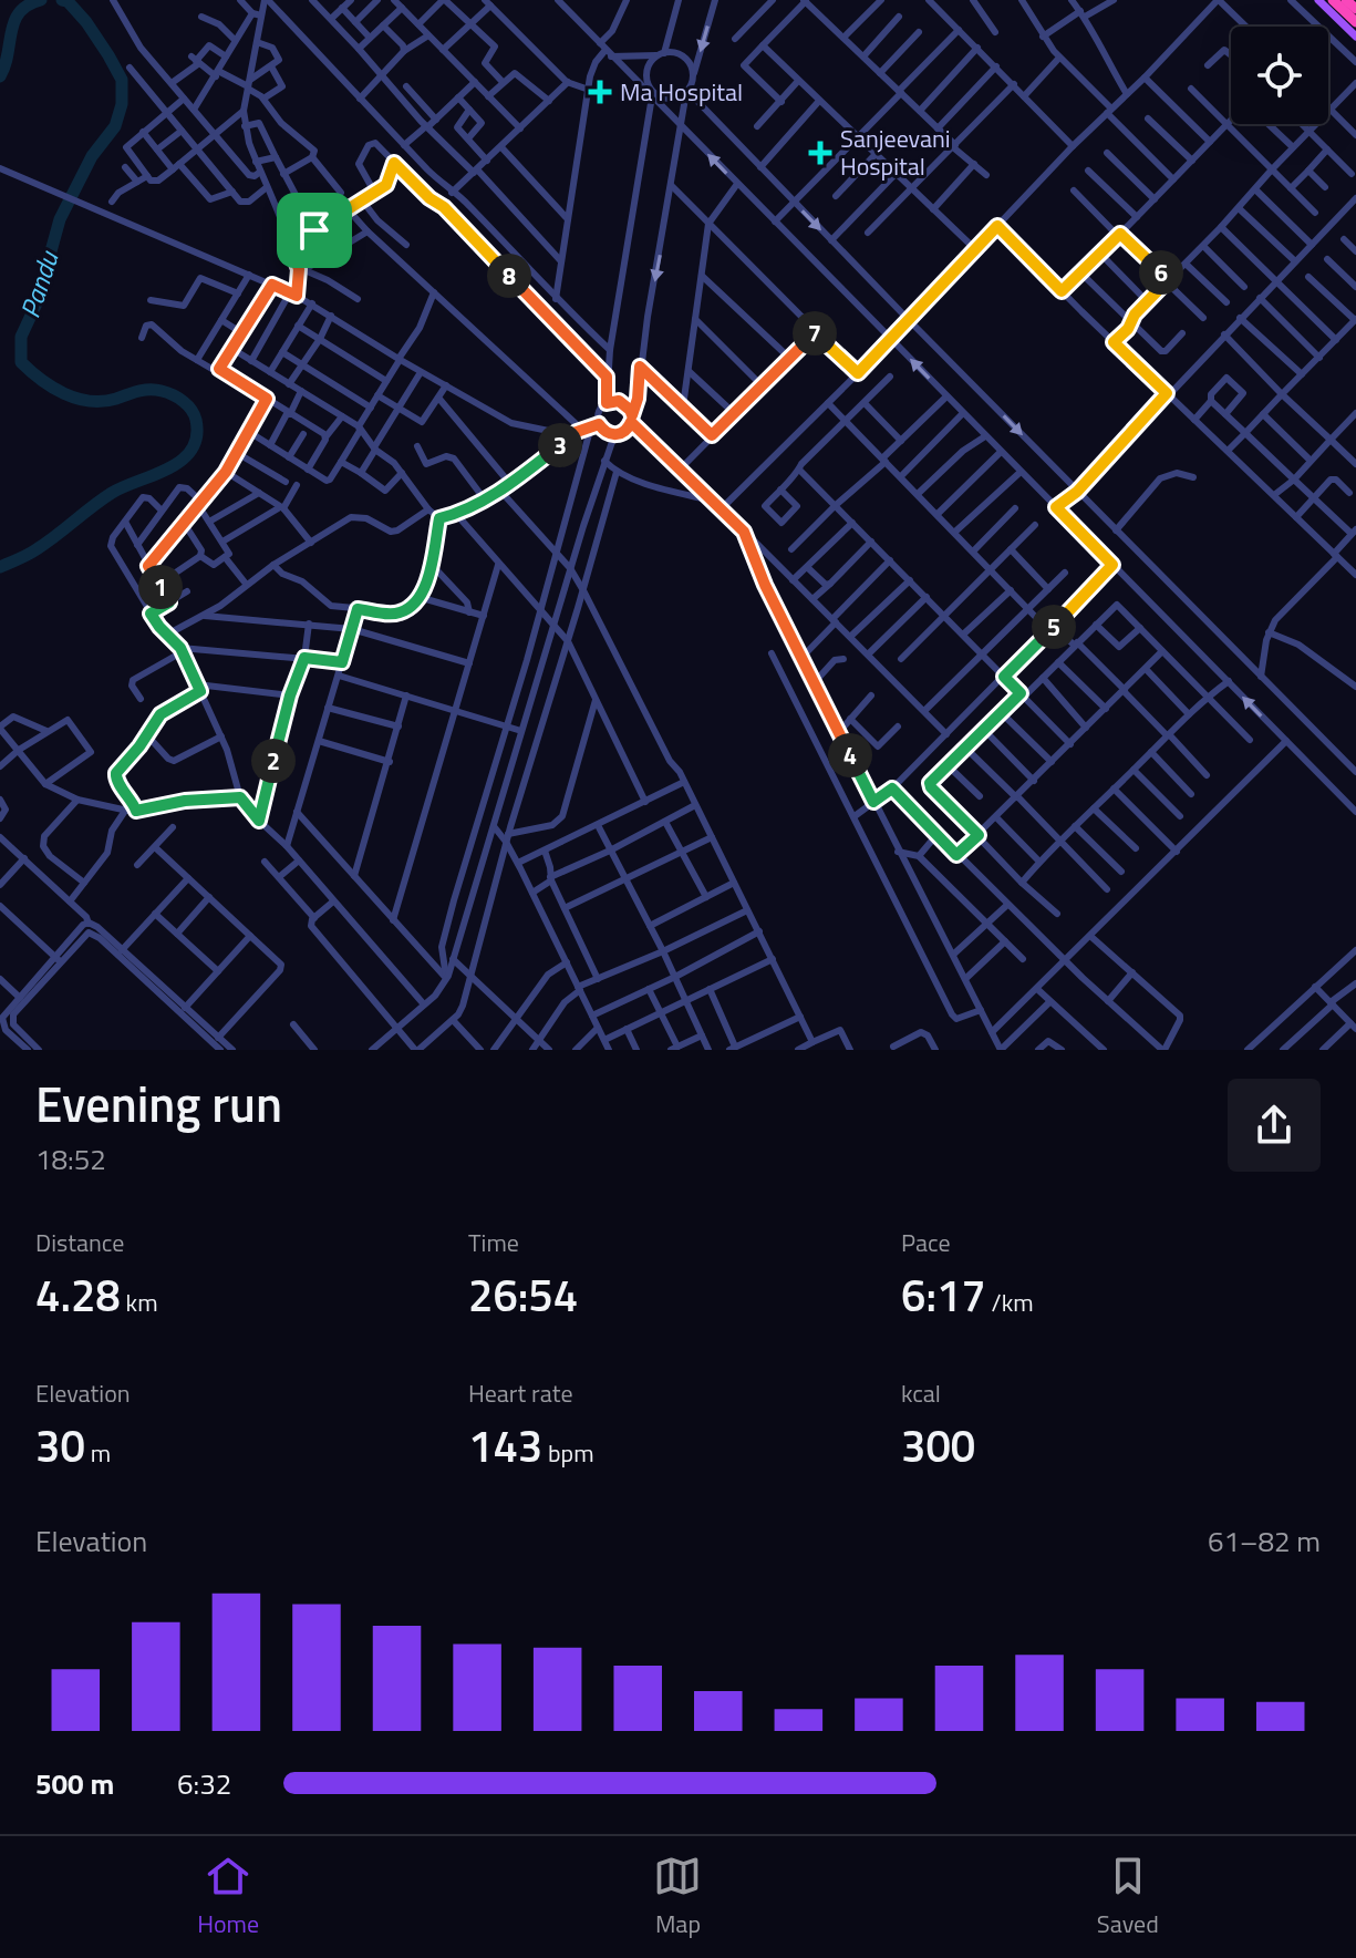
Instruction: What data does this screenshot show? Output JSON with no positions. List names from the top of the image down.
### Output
{
  "water": ["Pandu"],
  "places": {
    "health": ["Ma Hospital", "Sanjeevani Hospital"]
  },
  "page": {
    "pins": [
      "6",
      "8",
      "7",
      "3",
      "1",
      "5",
      "4",
      "2"
    ],
    "heading": ["Evening run", "18:52"],
    "stats": [
      ["Distance", "4.28 km"],
      ["Time", "26:54"],
      ["Pace", "6:17 /km"],
      ["Elevation", "30 m"],
      ["Heart rate", "143 bpm"],
      ["kcal", "300"]
    ],
    "chart": ["Elevation", "61–82 m"],
    "list": [
      {
        "name": "500 m",
        "note": "6:32"
      }
    ],
    "tabs": ["Home", "Map", "Saved"]
  }
}
